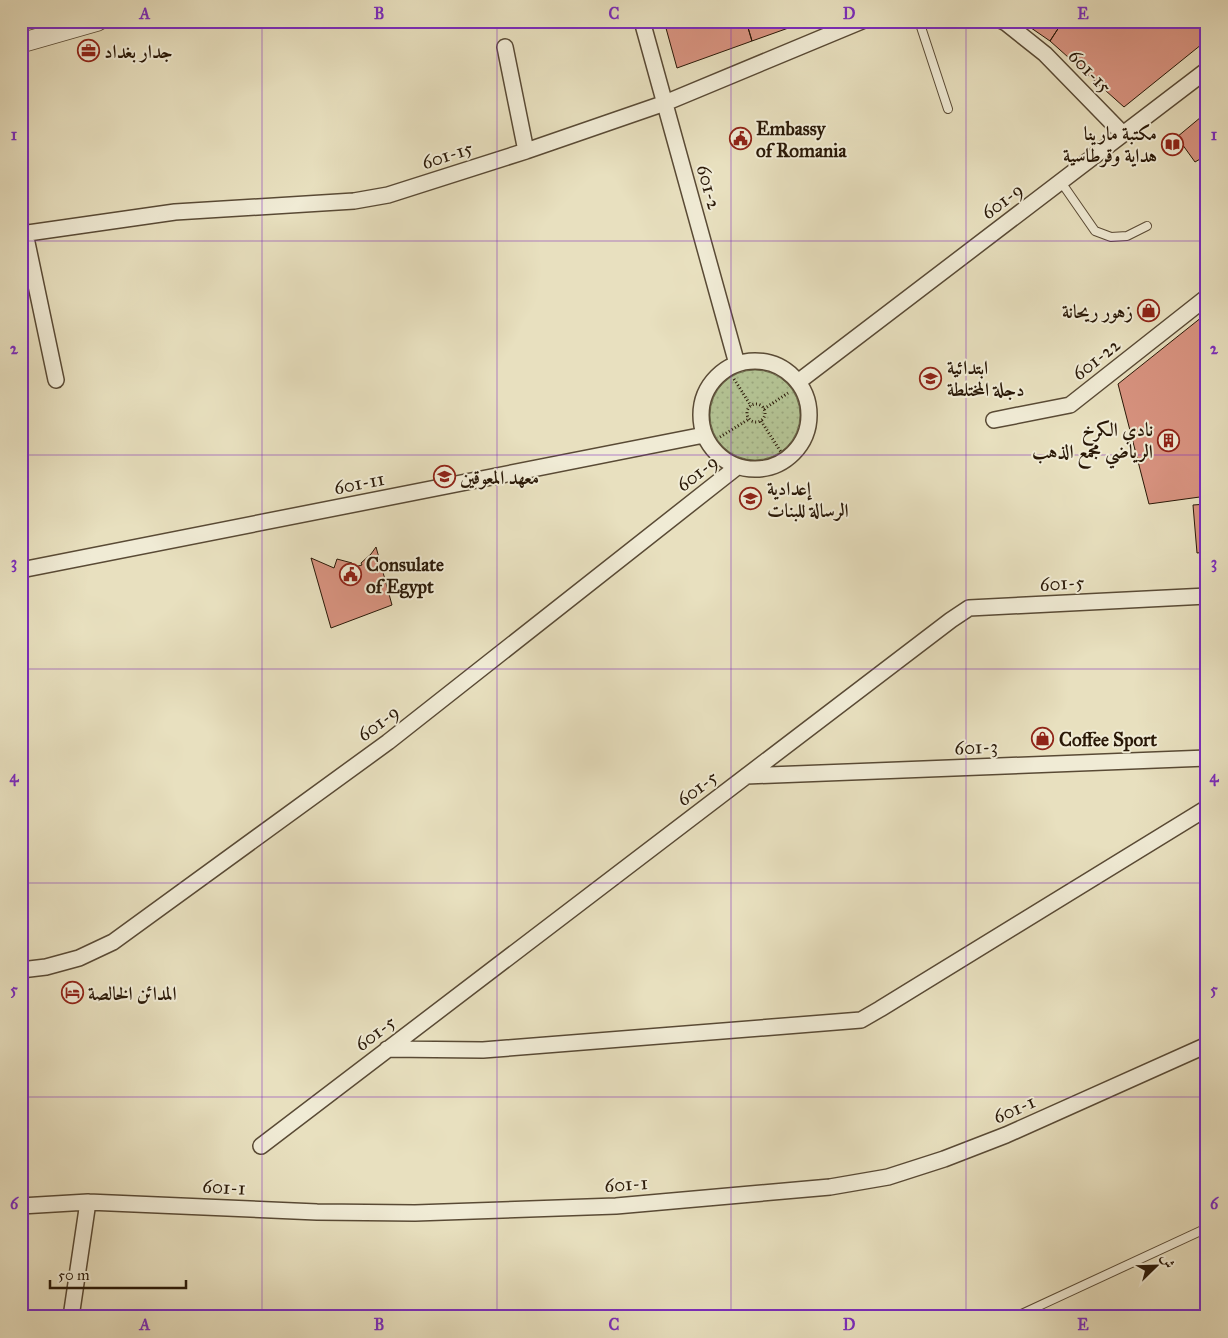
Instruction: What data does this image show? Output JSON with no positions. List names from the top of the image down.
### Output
{
  "streets": {
    "street": [
      "601-15",
      "601-2",
      "601-9",
      "601-22",
      "601-11",
      "601-5",
      "601-3",
      "601-1"
    ]
  },
  "crossings": [
    ["601-15", "601-2"],
    ["601-15", "601-9"],
    ["601-5", "601-3"]
  ],
  "places": {
    "office": ["جدار بغداد"],
    "public building": ["Embassy of Romania", "Consulate of Egypt"],
    "library": ["مكتبة مارينا هداية وقرطاسية"],
    "shop": ["زهور ريحانة", "Coffee Sport"],
    "school or university": ["ابتدائية دجلة المختلطة", "معهد المعوقين", "إعدادية الرسالة للبنات"],
    "building": ["نادي الكرخ الرياضي مجمع الذهب"],
    "hotel": ["المدائن الخالصة"]
  },
  "scale_bar": "50 m",
  "north": "top right",
  "grid": {
    "columns": [
      "A",
      "B",
      "C",
      "D",
      "E"
    ],
    "rows": [
      "1",
      "2",
      "3",
      "4",
      "5",
      "6"
    ]
  }
}
